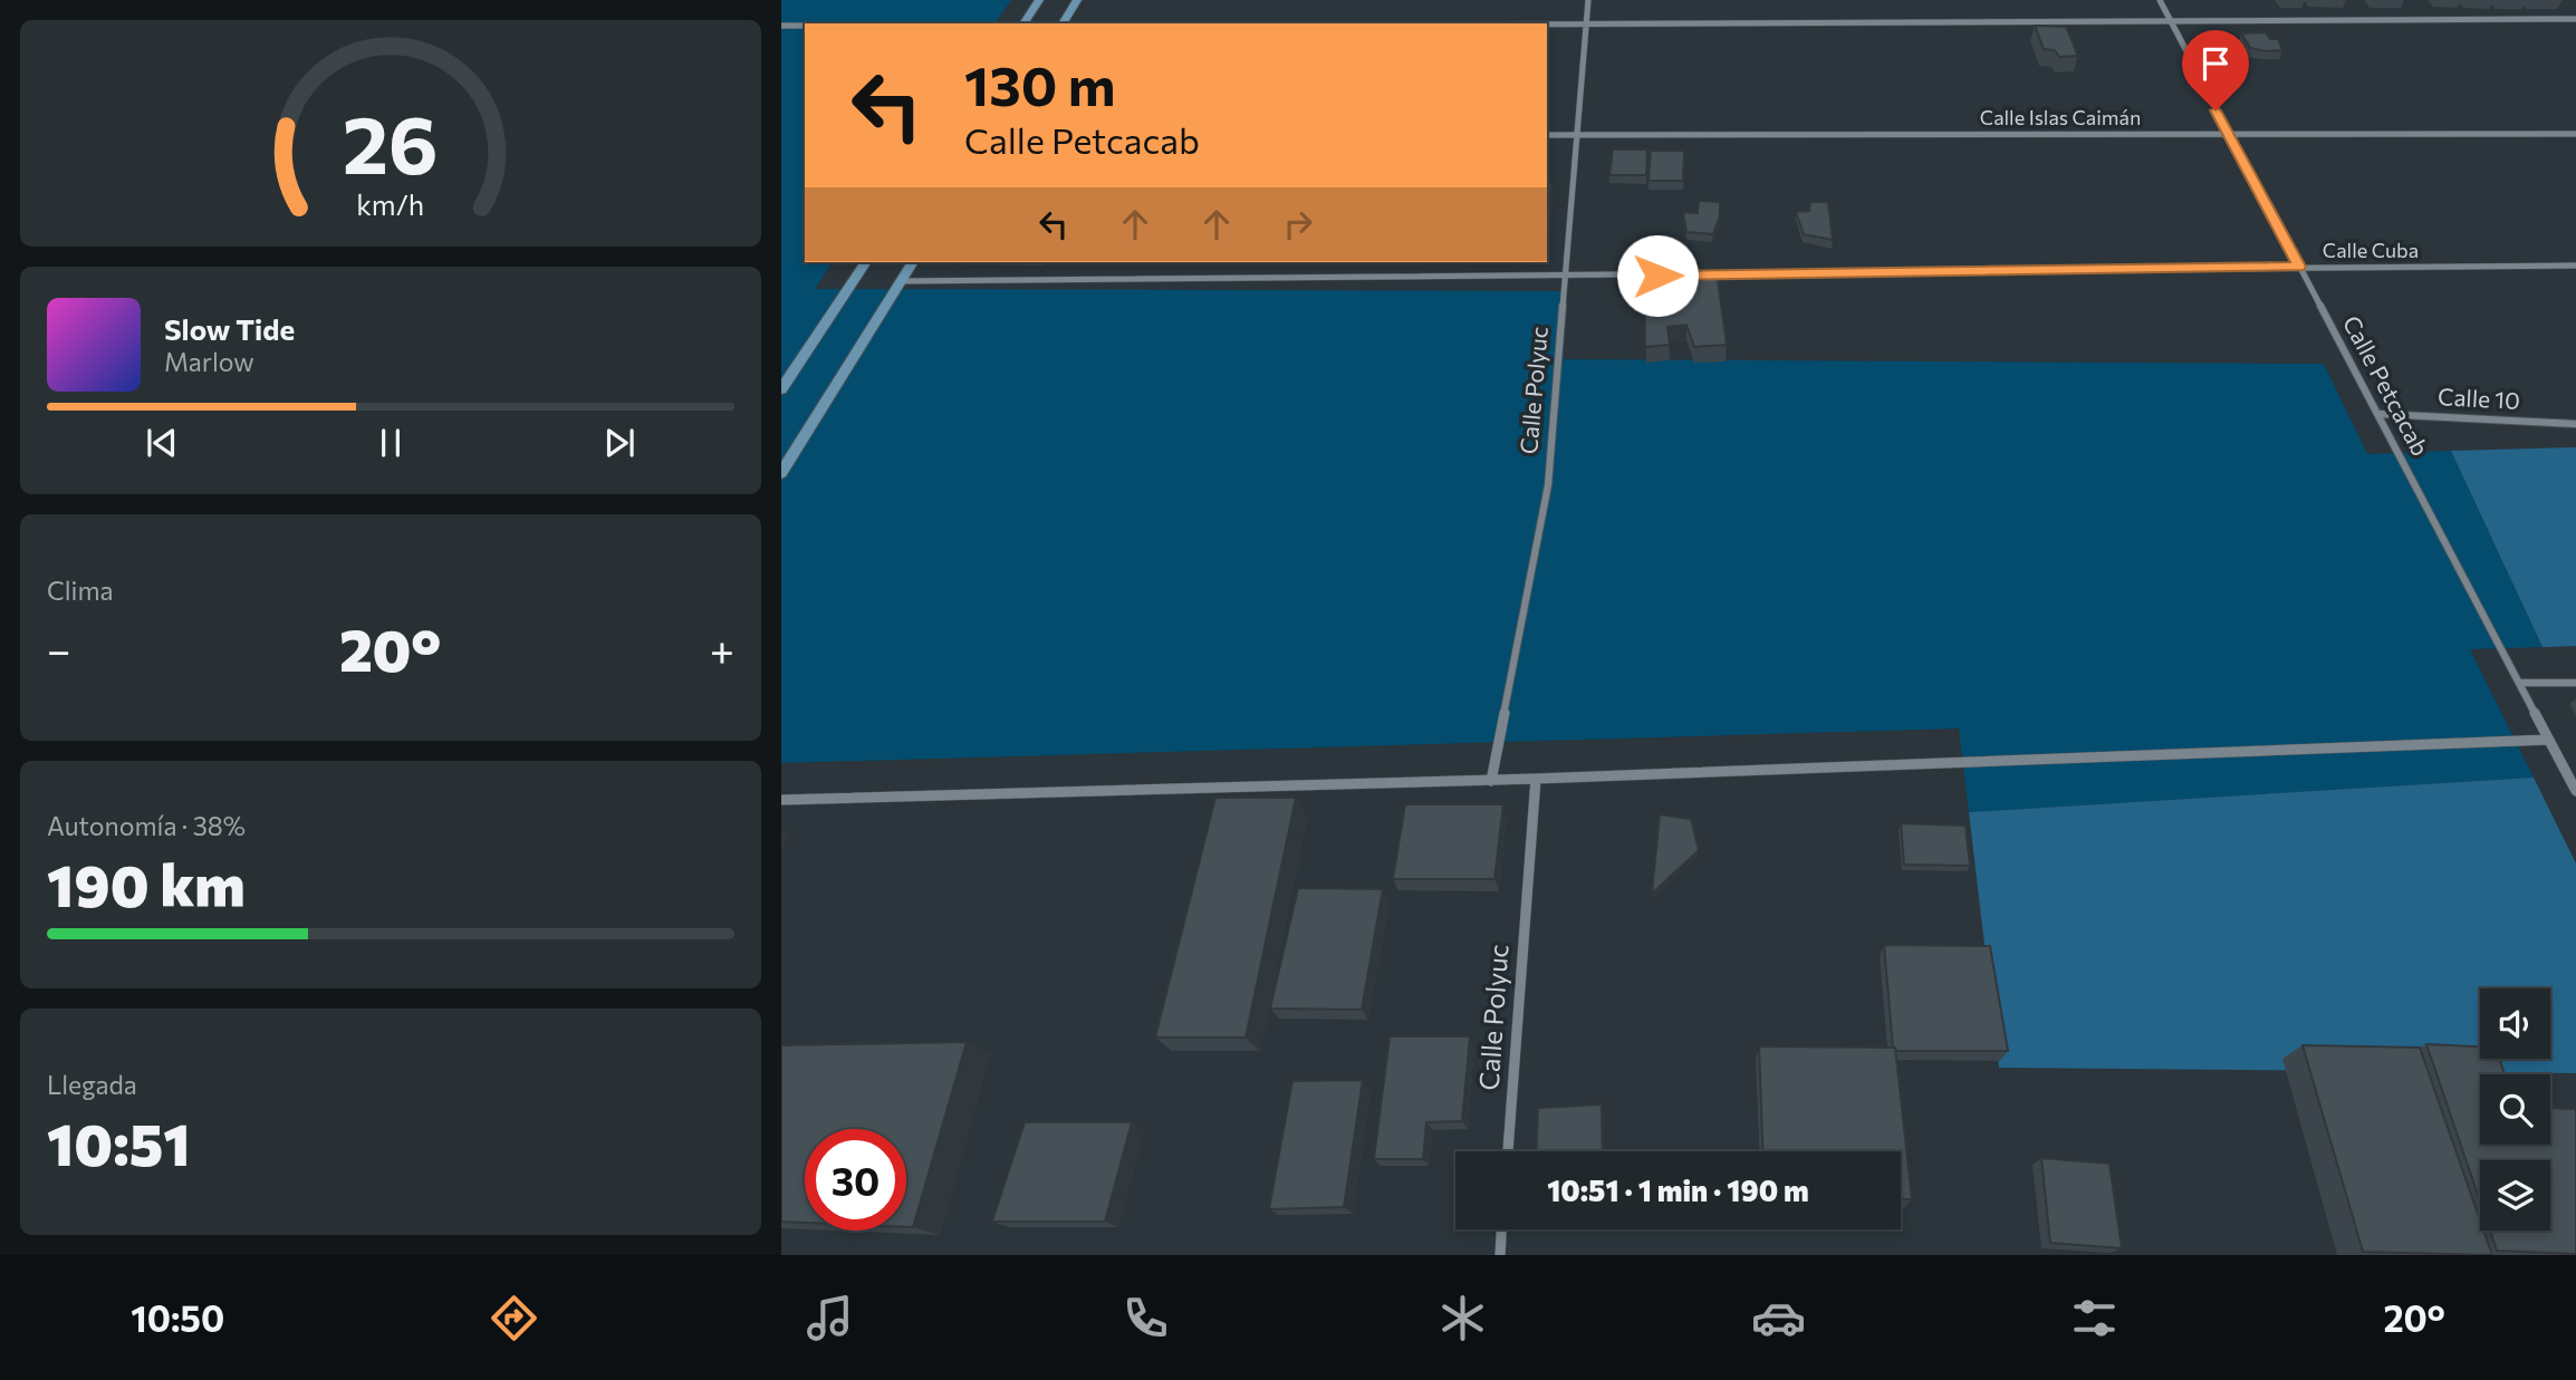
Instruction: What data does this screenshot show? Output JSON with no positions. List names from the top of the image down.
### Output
{
  "streets": {
    "street": [
      "Calle Islas Caimán",
      "Calle Cuba",
      "Calle Petcacab",
      "Calle Polyuc",
      "Calle 10"
    ]
  },
  "crossings": [
    ["Calle Islas Caimán", "Calle Petcacab"],
    ["Calle Islas Caimán", "Calle Polyuc"],
    ["Calle Cuba", "Calle Petcacab"],
    ["Calle Cuba", "Calle Polyuc"],
    ["Calle Petcacab", "Calle 10"]
  ],
  "page": {
    "turn": ["130 m", "Calle Petcacab"],
    "song": ["Slow Tide", "Marlow"],
    "tile": [
      "Clima",
      ["Autonomía · 38%", "190 km"],
      ["Llegada", "10:51"]
    ],
    "heat": ["−", "20°", "+"],
    "limit": "30",
    "trip": "10:51 · 1 min · 190 m",
    "tabs": ["10:50", "20°"],
    "gauge": ["26", "km/h"]
  }
}
